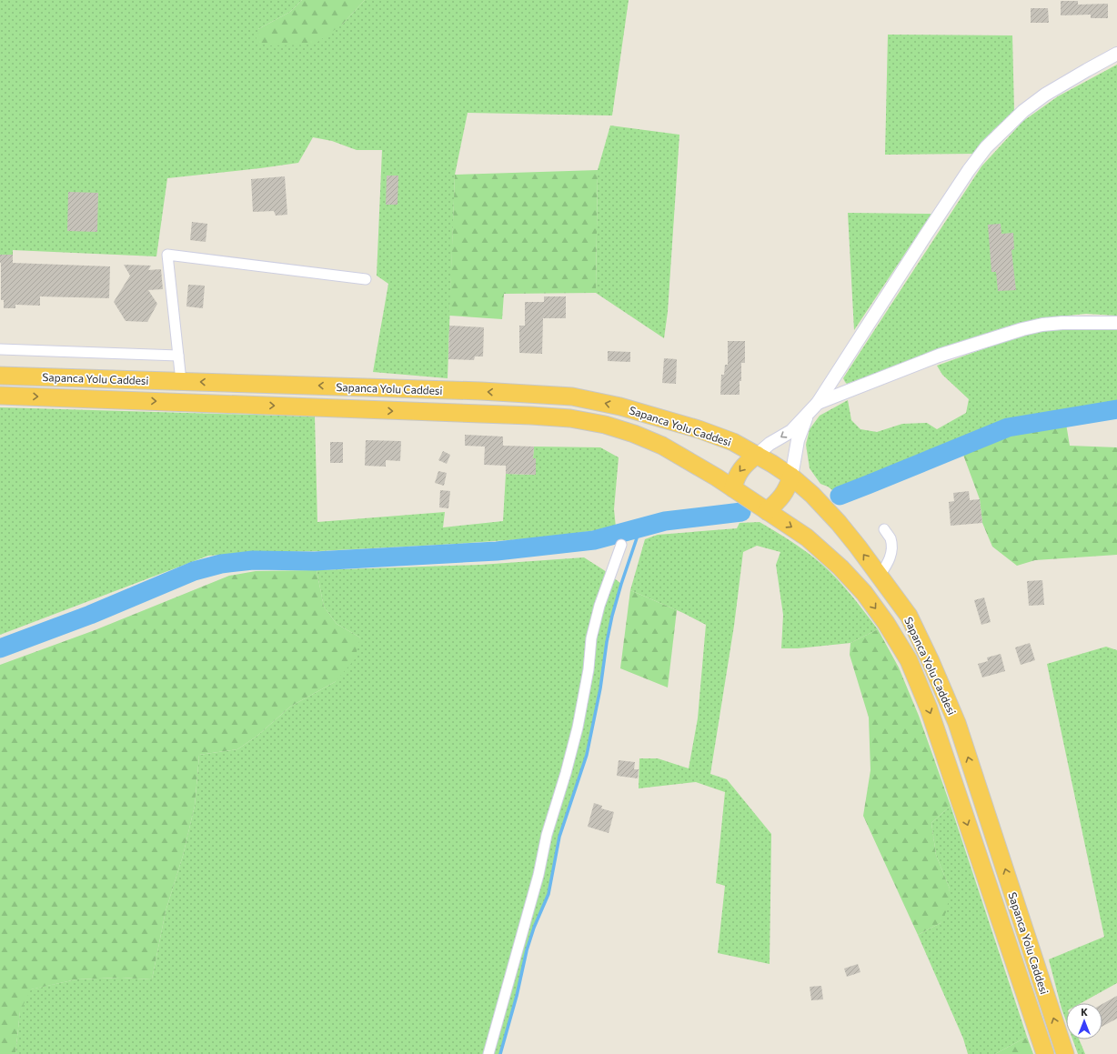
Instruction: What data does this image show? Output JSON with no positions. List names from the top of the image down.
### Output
{
  "streets": {
    "highway": ["Sapanca Yolu Caddesi"]
  },
  "north": "top"
}
